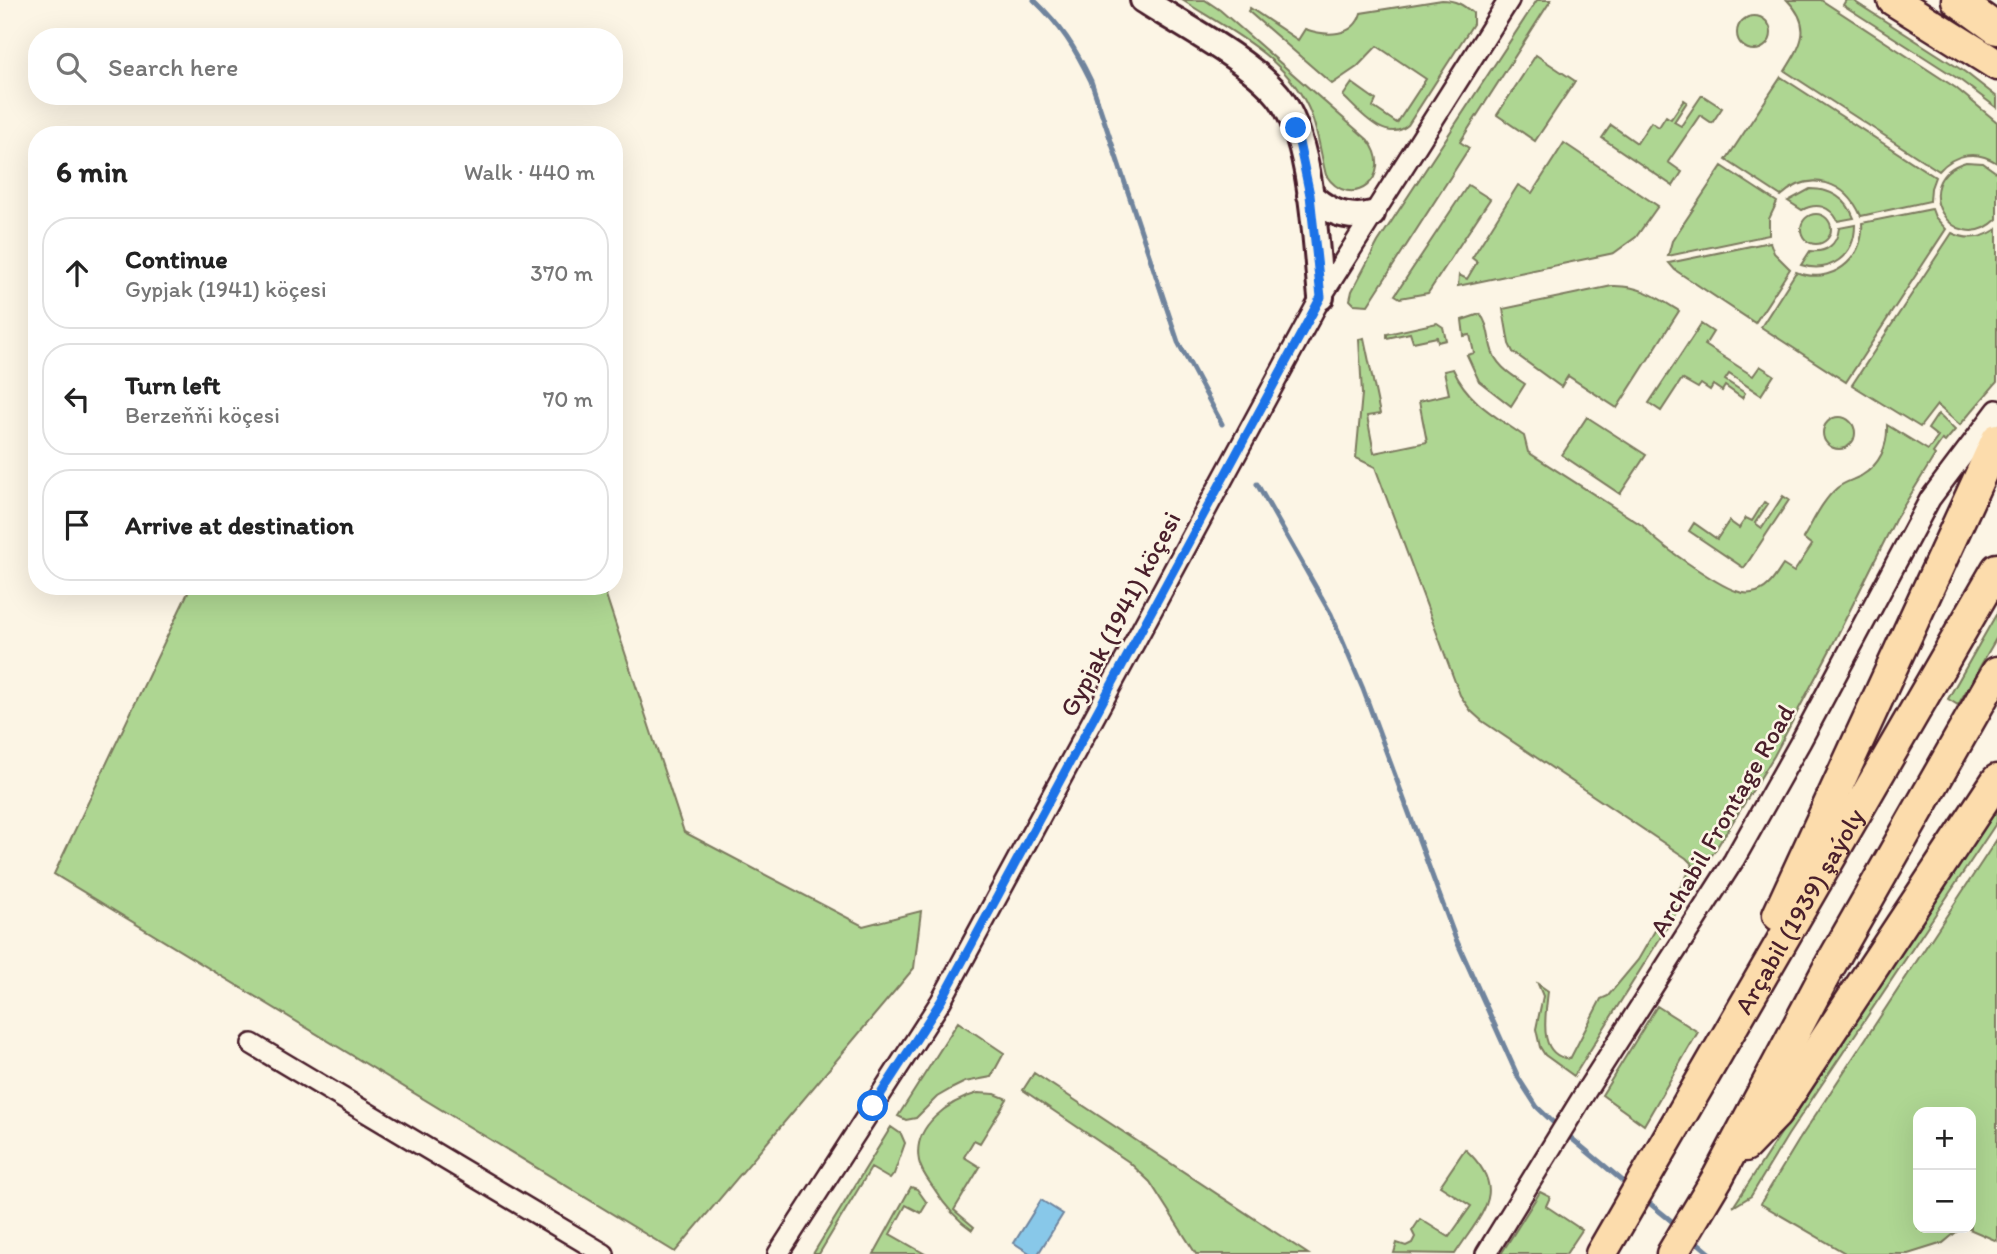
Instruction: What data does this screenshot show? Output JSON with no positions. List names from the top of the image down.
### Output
{
  "streets": {
    "main road": ["Arçabil (1939) şaýoly"],
    "street": ["Gypjak (1941) köçesi", "Archabil Frontage Road"]
  },
  "page": {
    "search": "Search here",
    "heading": ["6 min", "Walk · 440 m"],
    "list": [
      ["Continue", "Gypjak (1941) köçesi", "370 m"],
      ["Turn left", "Berzeňňi köçesi", "70 m"],
      "Arrive at destination"
    ],
    "map_buttons": ["+", "−"]
  }
}
